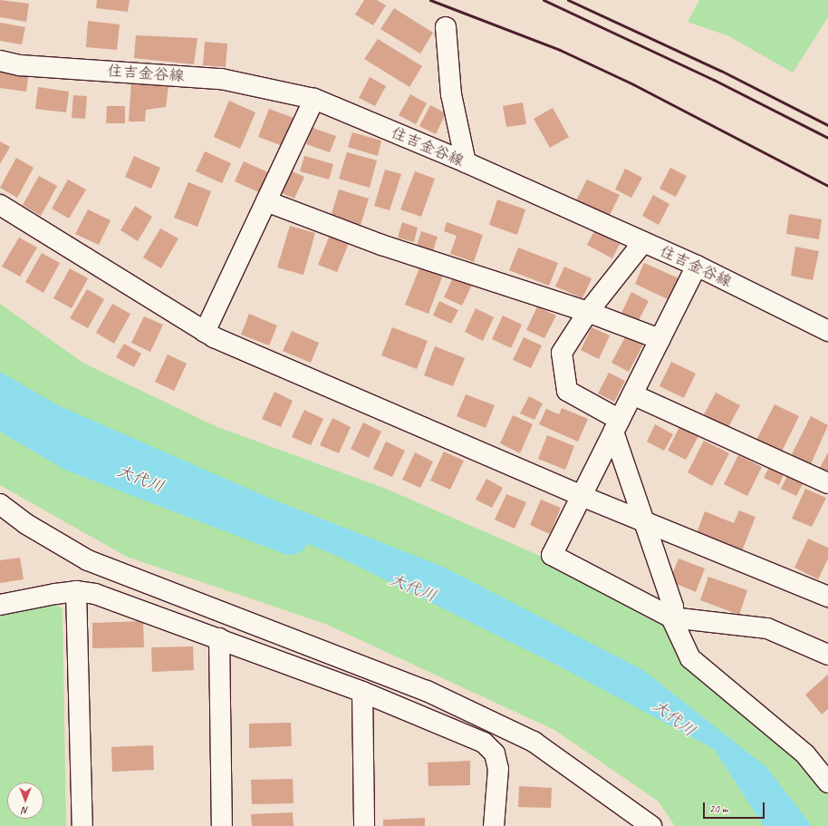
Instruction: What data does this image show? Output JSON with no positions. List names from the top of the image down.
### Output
{
  "streets": {
    "street": ["住吉金谷線"]
  },
  "water": ["大代川"],
  "scale_bar": "20 m",
  "north": "bottom"
}
